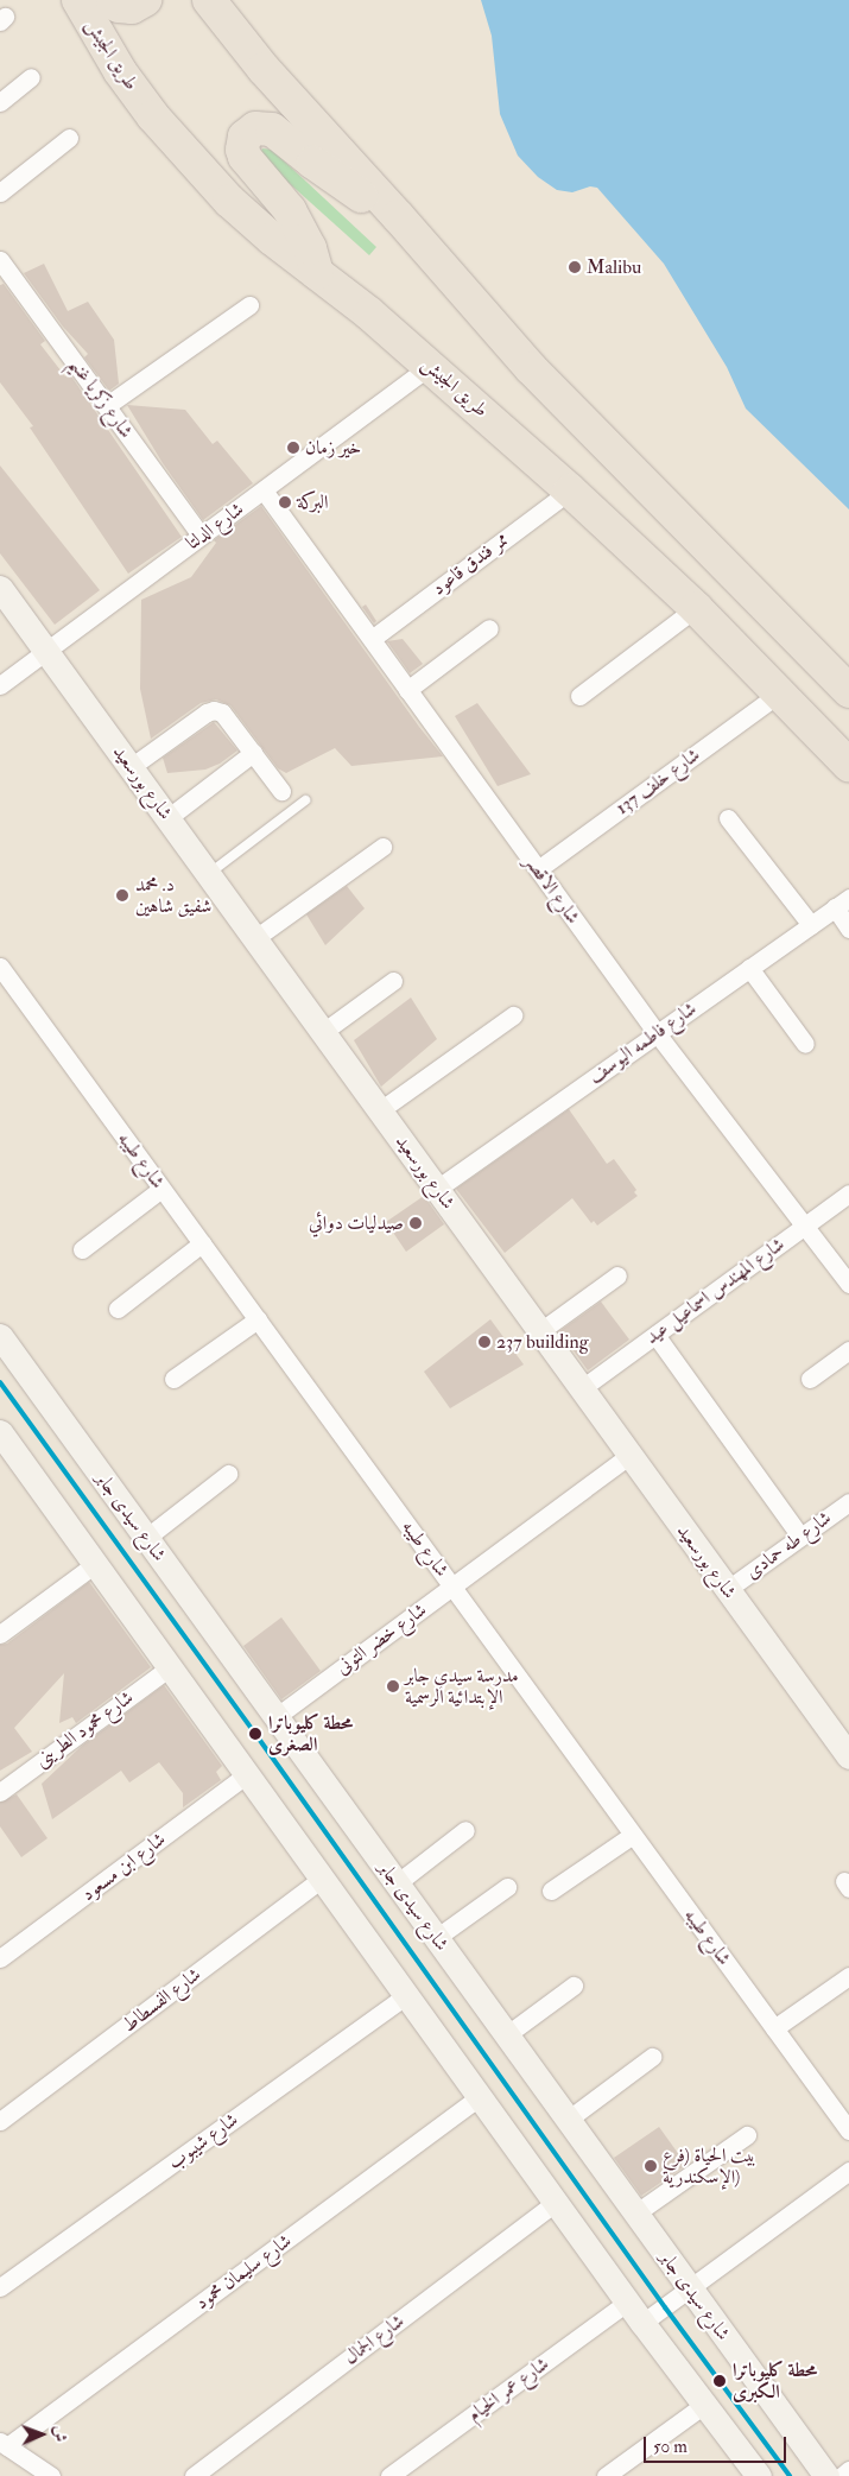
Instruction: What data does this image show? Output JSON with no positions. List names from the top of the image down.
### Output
{
  "streets": {
    "highway": ["طريق الجيش"],
    "street": [
      "شارع زكريا غنيم",
      "شارع الدلتا",
      "ممر فندق قاعود",
      "شارع خلف 137",
      "شارع بورسعيد",
      "شارع الاقصر",
      "شارع فاطمه اليوسف",
      "شارع طيبه",
      "شارع المهندس اسماعيل عيد",
      "شارع سيدى جابر",
      "شارع طه حمادى",
      "شارع خضر التونى",
      "شارع محمود الطرينى",
      "شارع ابن مسعود",
      "شارع الفسطاط",
      "شارع شيبوب",
      "شارع سليمان محمود",
      "شارع الجمال",
      "شارع عمر الخيام"
    ]
  },
  "crossings": [
    ["طريق الجيش", "شارع الدلتا"],
    ["طريق الجيش", "ممر فندق قاعود"],
    ["طريق الجيش", "شارع خلف 137"],
    ["شارع زكريا غنيم", "شارع الدلتا"],
    ["شارع الدلتا", "شارع بورسعيد"],
    ["شارع الدلتا", "شارع الاقصر"],
    ["ممر فندق قاعود", "شارع الاقصر"],
    ["شارع خلف 137", "شارع الاقصر"],
    ["شارع بورسعيد", "شارع فاطمه اليوسف"],
    ["شارع بورسعيد", "شارع المهندس اسماعيل عيد"],
    ["شارع بورسعيد", "شارع طه حمادى"],
    ["شارع بورسعيد", "شارع خضر التونى"],
    ["شارع الاقصر", "شارع فاطمه اليوسف"],
    ["شارع الاقصر", "شارع المهندس اسماعيل عيد"],
    ["شارع طيبه", "شارع خضر التونى"],
    ["شارع سيدى جابر", "شارع خضر التونى"]
  ],
  "places": [
    "Malibu",
    "خير زمان",
    "البركة",
    "د. محمد شفيق شاهين",
    "صيدليات دوائي",
    "237 building",
    "مدرسة سيدي جابر الإبتدائية الرسمية",
    "محطة كليوباترا الصغرى",
    "بيت الحياة (فرع الإسكندرية)",
    "محطة كليوباترا الكبرى"
  ],
  "scale_bar": "50 m",
  "north": "right"
}
